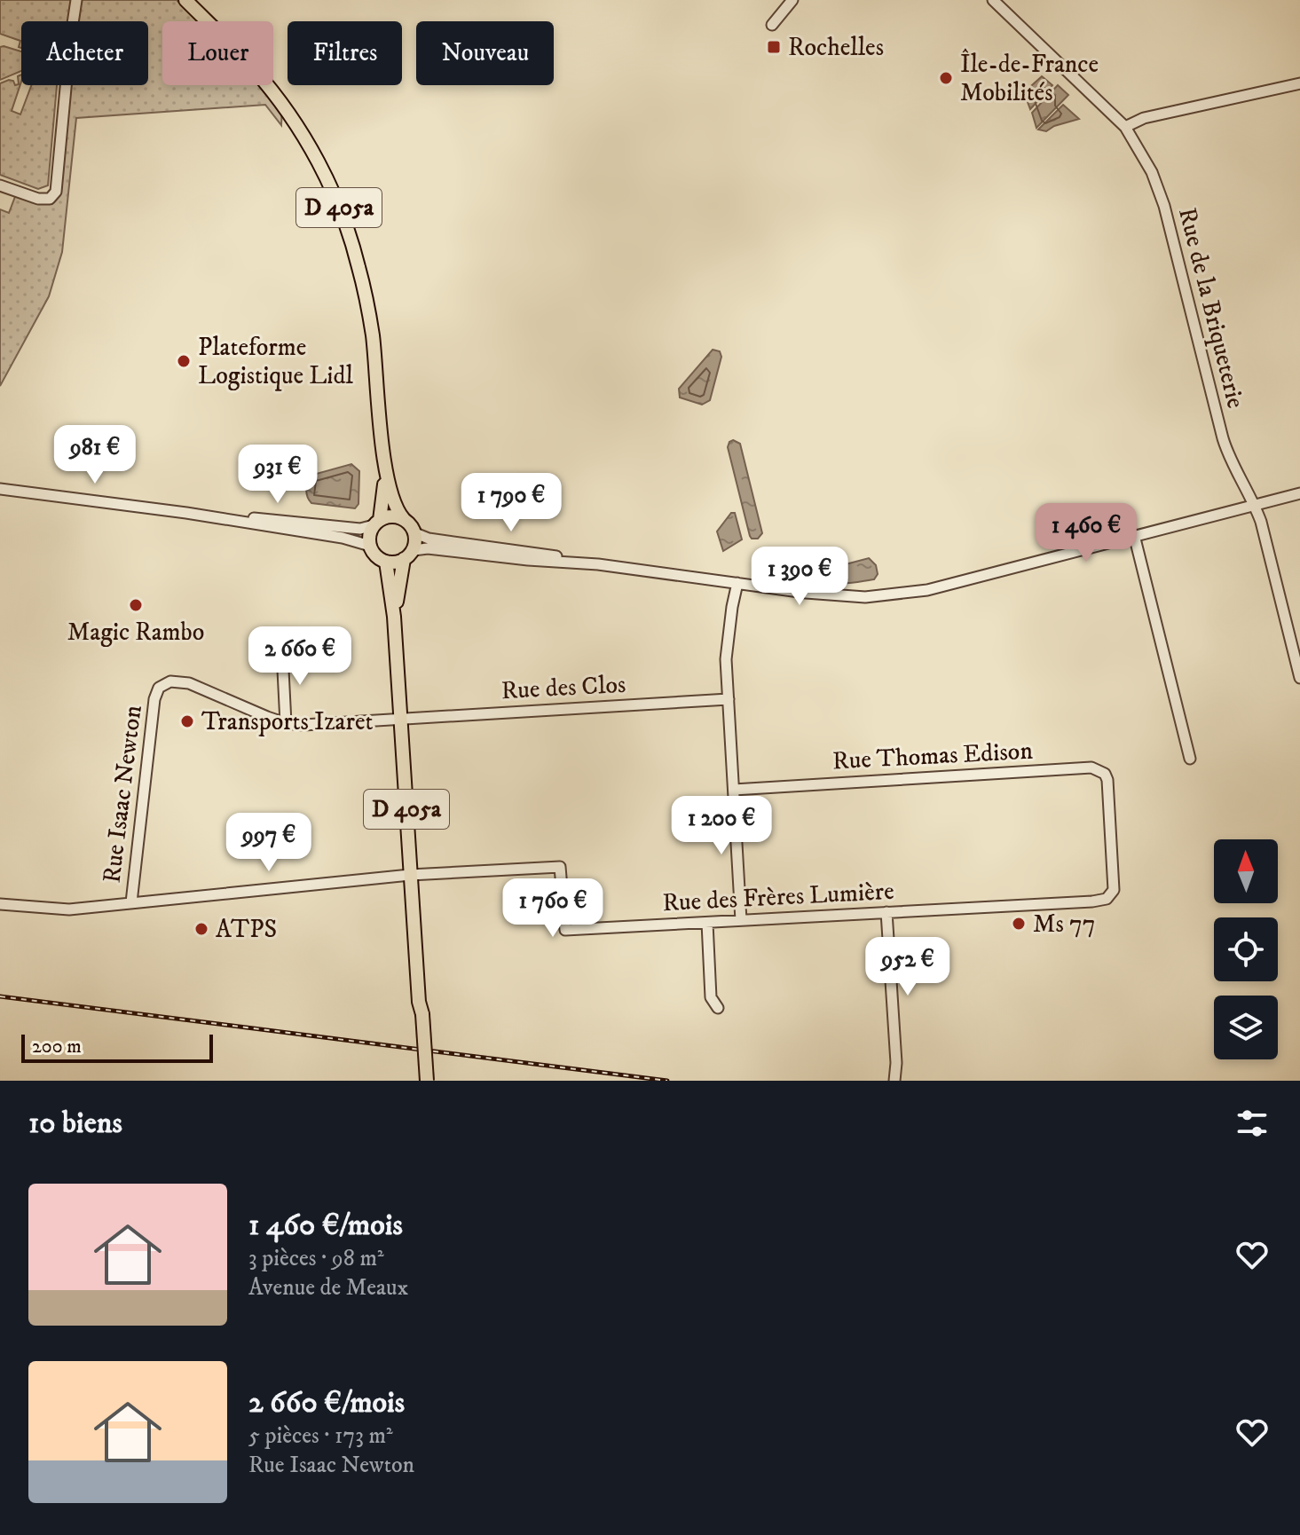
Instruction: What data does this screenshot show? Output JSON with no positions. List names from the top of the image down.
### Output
{
  "streets": {
    "main road": ["D 405a"],
    "street": [
      "Rue de la Briqueterie",
      "Rue des Clos",
      "Rue Thomas Edison",
      "Rue Isaac Newton",
      "Rue des Frères Lumière"
    ]
  },
  "crossings": [
    ["D 405a", "Rue des Clos"],
    ["D 405a", "Rue Isaac Newton"],
    ["D 405a", "Rue des Frères Lumière"],
    ["Rue des Clos", "Rue Isaac Newton"],
    ["Rue Thomas Edison", "Rue des Frères Lumière"]
  ],
  "places": {
    "transit": ["Rochelles"],
    "other": [
      "Île-de-France Mobilités",
      "Plateforme Logistique Lidl",
      "Magic Rambo",
      "Transports Izaret",
      "Ms 77",
      "ATPS"
    ]
  },
  "scale_bar": "200 m",
  "north": "top",
  "page": {
    "chip": [
      "Acheter",
      "Louer",
      "Filtres",
      "Nouveau"
    ],
    "price": [
      "981 €",
      "931 €",
      "1 790 €",
      "1 460 €",
      "1 390 €",
      "2 660 €",
      "1 200 €",
      "997 €",
      "1 760 €",
      "952 €"
    ],
    "scale": "200 m",
    "heading": "10 biens",
    "list": [
      {
        "name": "1 460 €/mois",
        "note": "3 pièces · 98 m² · Avenue de Meaux"
      },
      {
        "name": "2 660 €/mois",
        "note": "5 pièces · 173 m² · Rue Isaac Newton"
      }
    ]
  }
}
